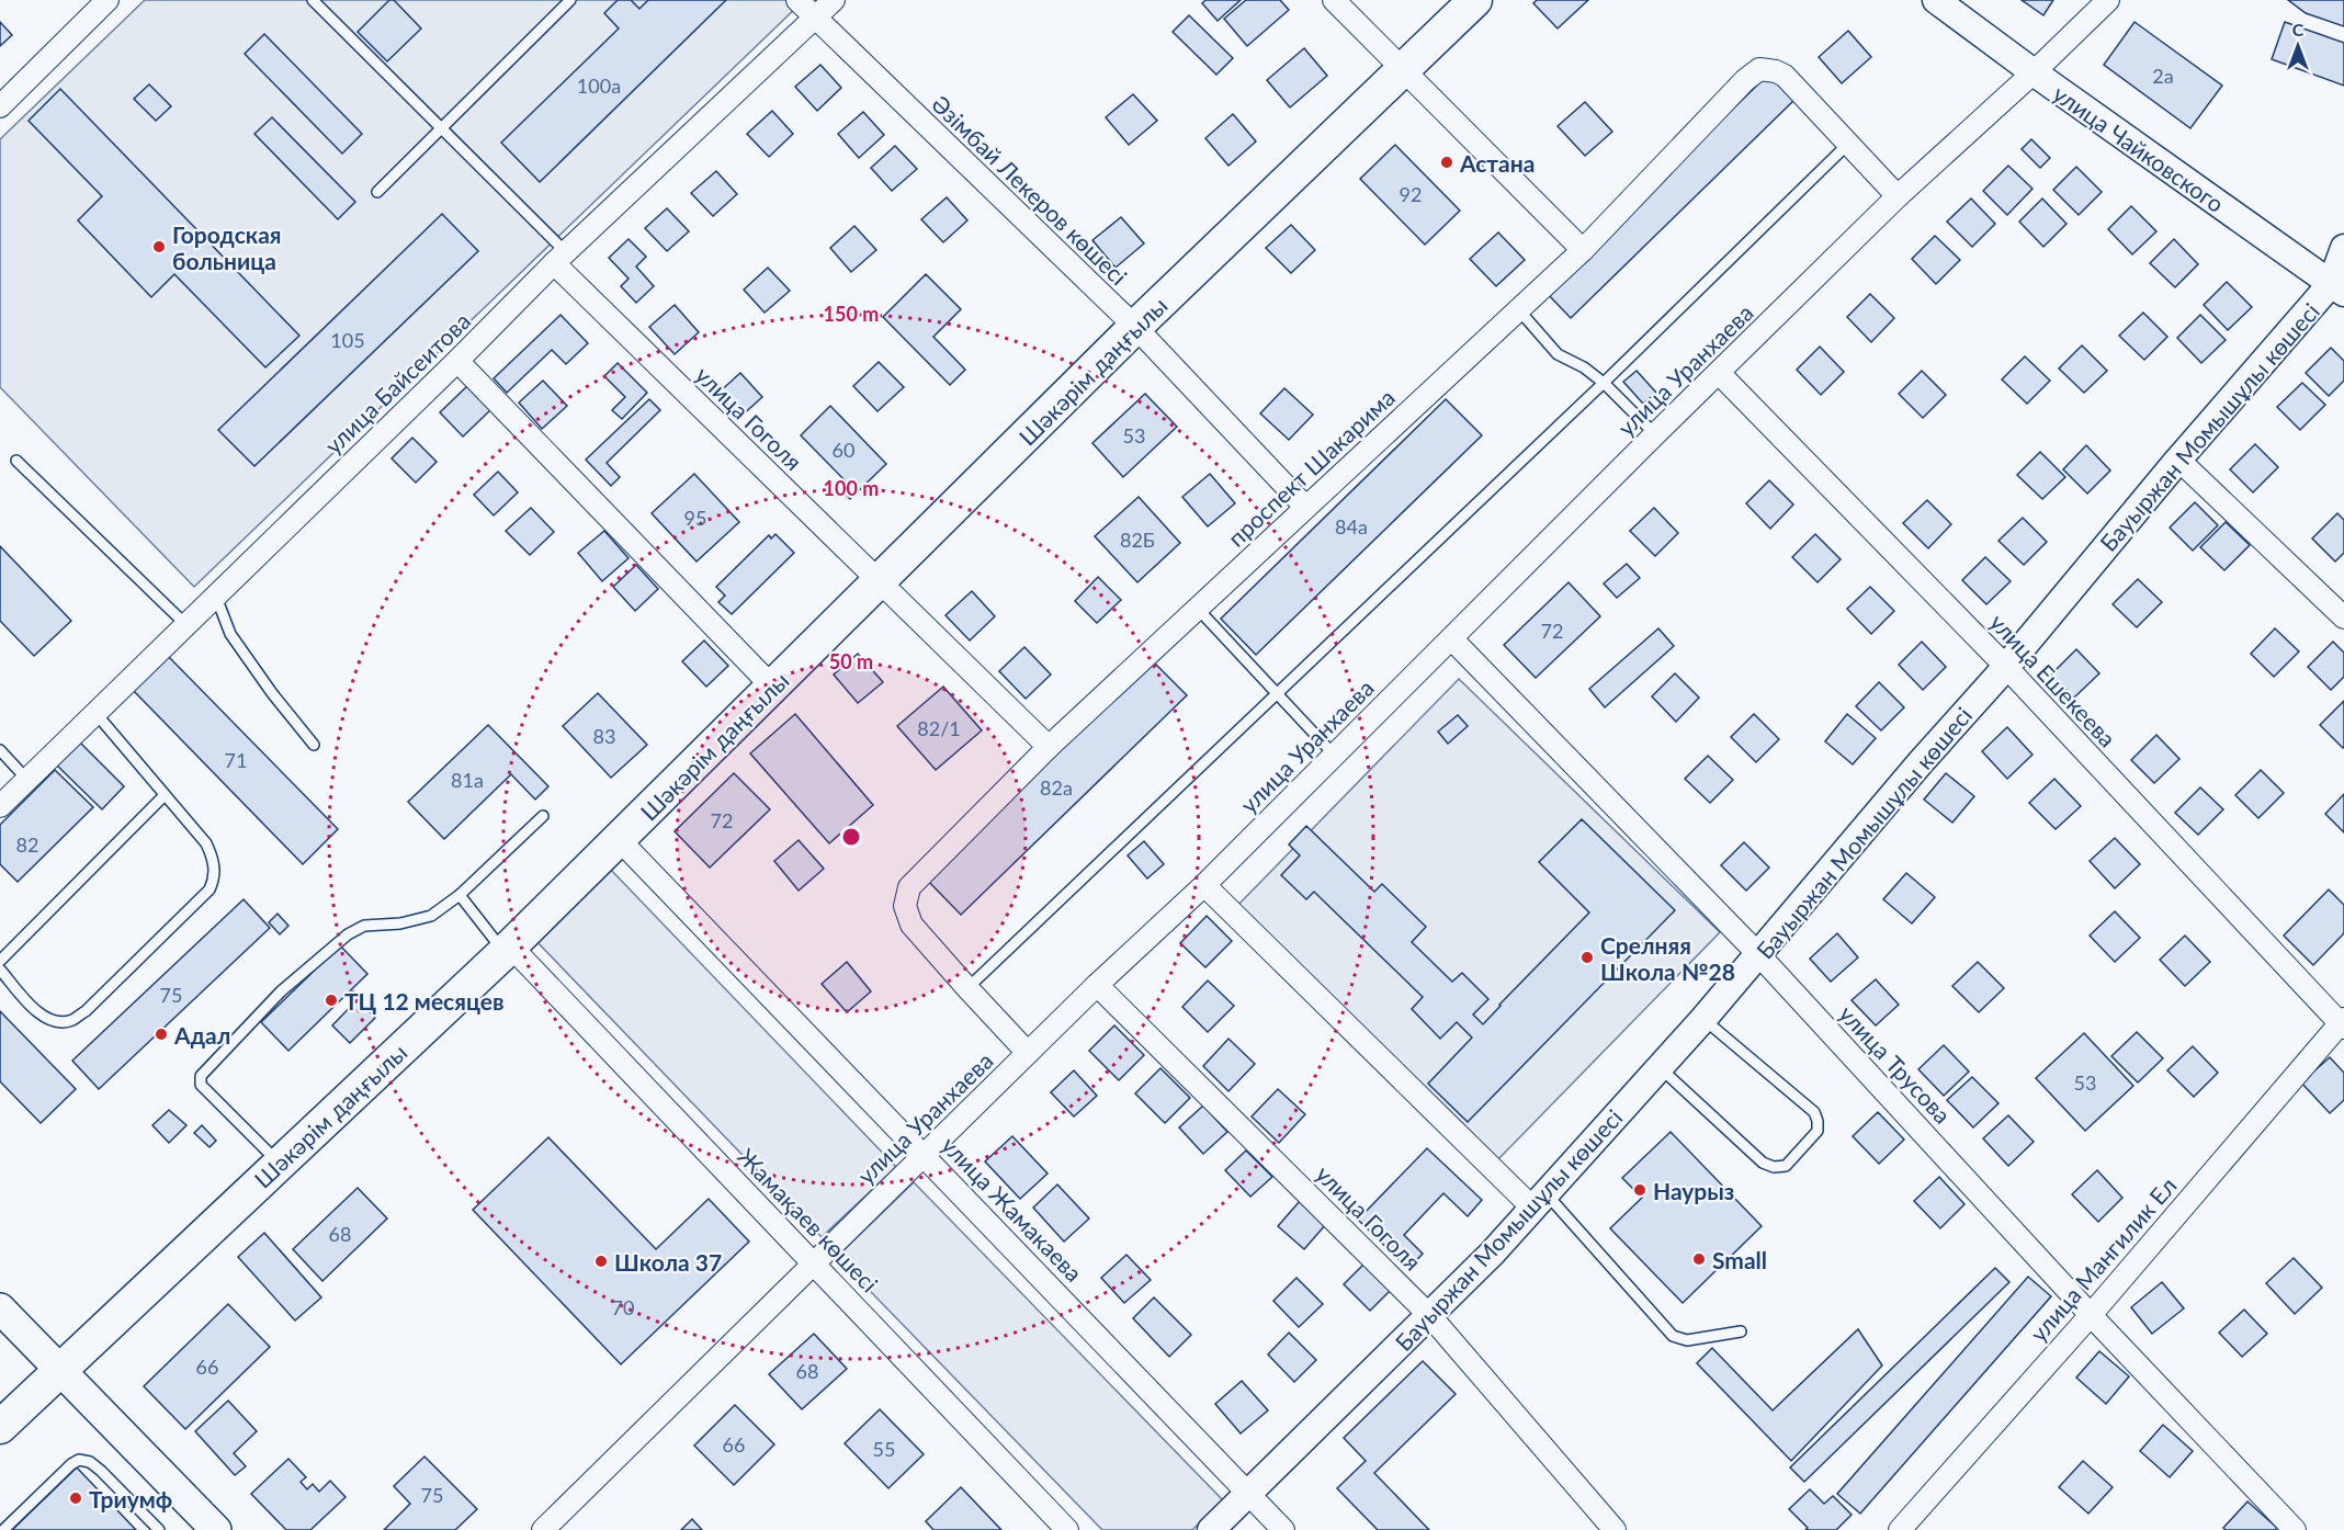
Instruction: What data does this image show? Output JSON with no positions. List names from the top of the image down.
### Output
{
  "streets": {
    "main road": ["Шәкәрім даңғылы"],
    "street": [
      "улица Чайковского",
      "Әзімбай Лекеров көшесі",
      "улица Уранхаева",
      "улица Байсеитова",
      "улица Гоголя",
      "Бауыржан Момышұлы көшесі",
      "проспект Шакарима",
      "улица Ешекеева",
      "улица Трусова",
      "улица Жамакаева",
      "Жамақаев көшесі",
      "улица Мангилик Ел"
    ]
  },
  "crossings": [
    ["улица Чайковского", "улица Уранхаева"],
    ["улица Чайковского", "Бауыржан Момышұлы көшесі"],
    ["Әзімбай Лекеров көшесі", "Шәкәрім даңғылы"],
    ["Әзімбай Лекеров көшесі", "улица Байсеитова"],
    ["Әзімбай Лекеров көшесі", "проспект Шакарима"],
    ["улица Уранхаева", "улица Гоголя"],
    ["улица Уранхаева", "проспект Шакарима"],
    ["улица Уранхаева", "улица Ешекеева"],
    ["улица Уранхаева", "улица Трусова"],
    ["улица Уранхаева", "улица Жамакаева"],
    ["улица Уранхаева", "Жамақаев көшесі"],
    ["Шәкәрім даңғылы", "улица Гоголя"],
    ["Шәкәрім даңғылы", "улица Жамакаева"],
    ["Шәкәрім даңғылы", "Жамақаев көшесі"],
    ["улица Байсеитова", "улица Гоголя"],
    ["улица Гоголя", "Бауыржан Момышұлы көшесі"],
    ["улица Гоголя", "проспект Шакарима"],
    ["Бауыржан Момышұлы көшесі", "улица Ешекеева"],
    ["Бауыржан Момышұлы көшесі", "улица Трусова"],
    ["Бауыржан Момышұлы көшесі", "улица Жамакаева"],
    ["улица Ешекеева", "улица Мангилик Ел"],
    ["улица Трусова", "улица Мангилик Ел"]
  ],
  "places": [
    "Астана",
    "Городская больница",
    "Срелняя Школа №28",
    "ТЦ 12 месяцев",
    "Адал",
    "Наурыз",
    "Small",
    "Школа 37",
    "Триумф"
  ],
  "house_numbers": [
    "2а",
    "100а",
    "92",
    "105",
    "53",
    "60",
    "95",
    "84а",
    "82Б",
    "72",
    "82/1",
    "83",
    "71",
    "81а",
    "82а",
    "72",
    "82",
    "75",
    "53",
    "68",
    "70",
    "66",
    "68",
    "66",
    "55",
    "75"
  ],
  "north": "top",
  "rings": ["150 m", "100 m", "50 m"]
}
